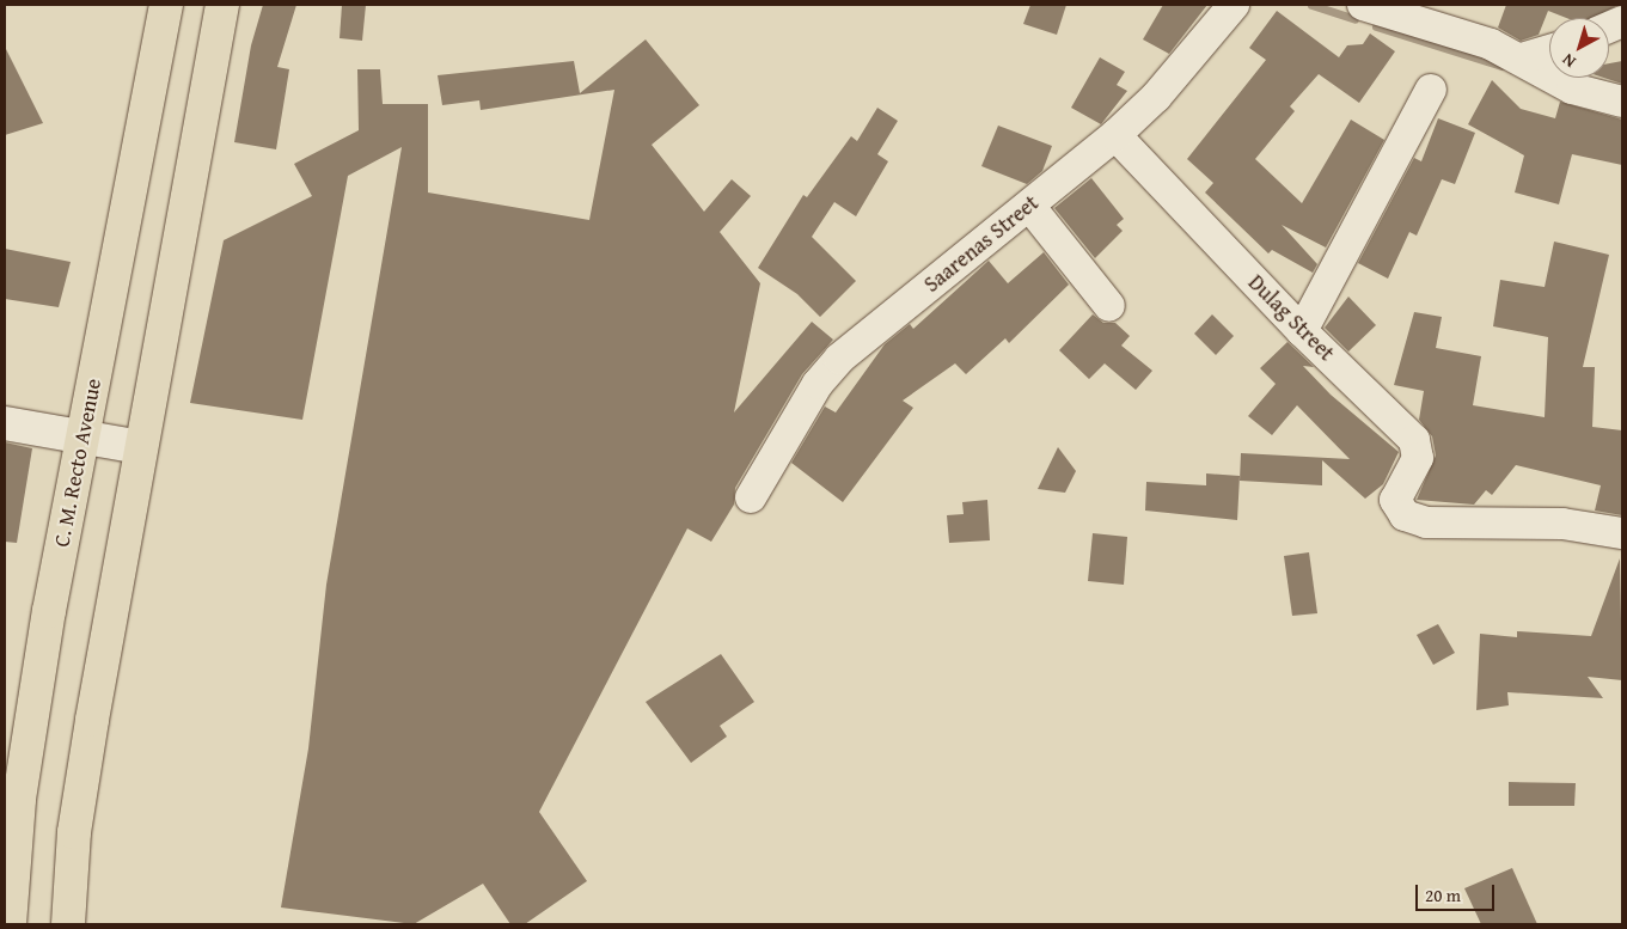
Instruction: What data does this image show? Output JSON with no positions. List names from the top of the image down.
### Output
{
  "streets": {
    "highway": ["C. M. Recto Avenue"],
    "street": ["Saarenas Street", "Dulag Street"]
  },
  "crossings": [
    ["Saarenas Street", "Dulag Street"]
  ],
  "scale_bar": "20 m",
  "north": "bottom left"
}
